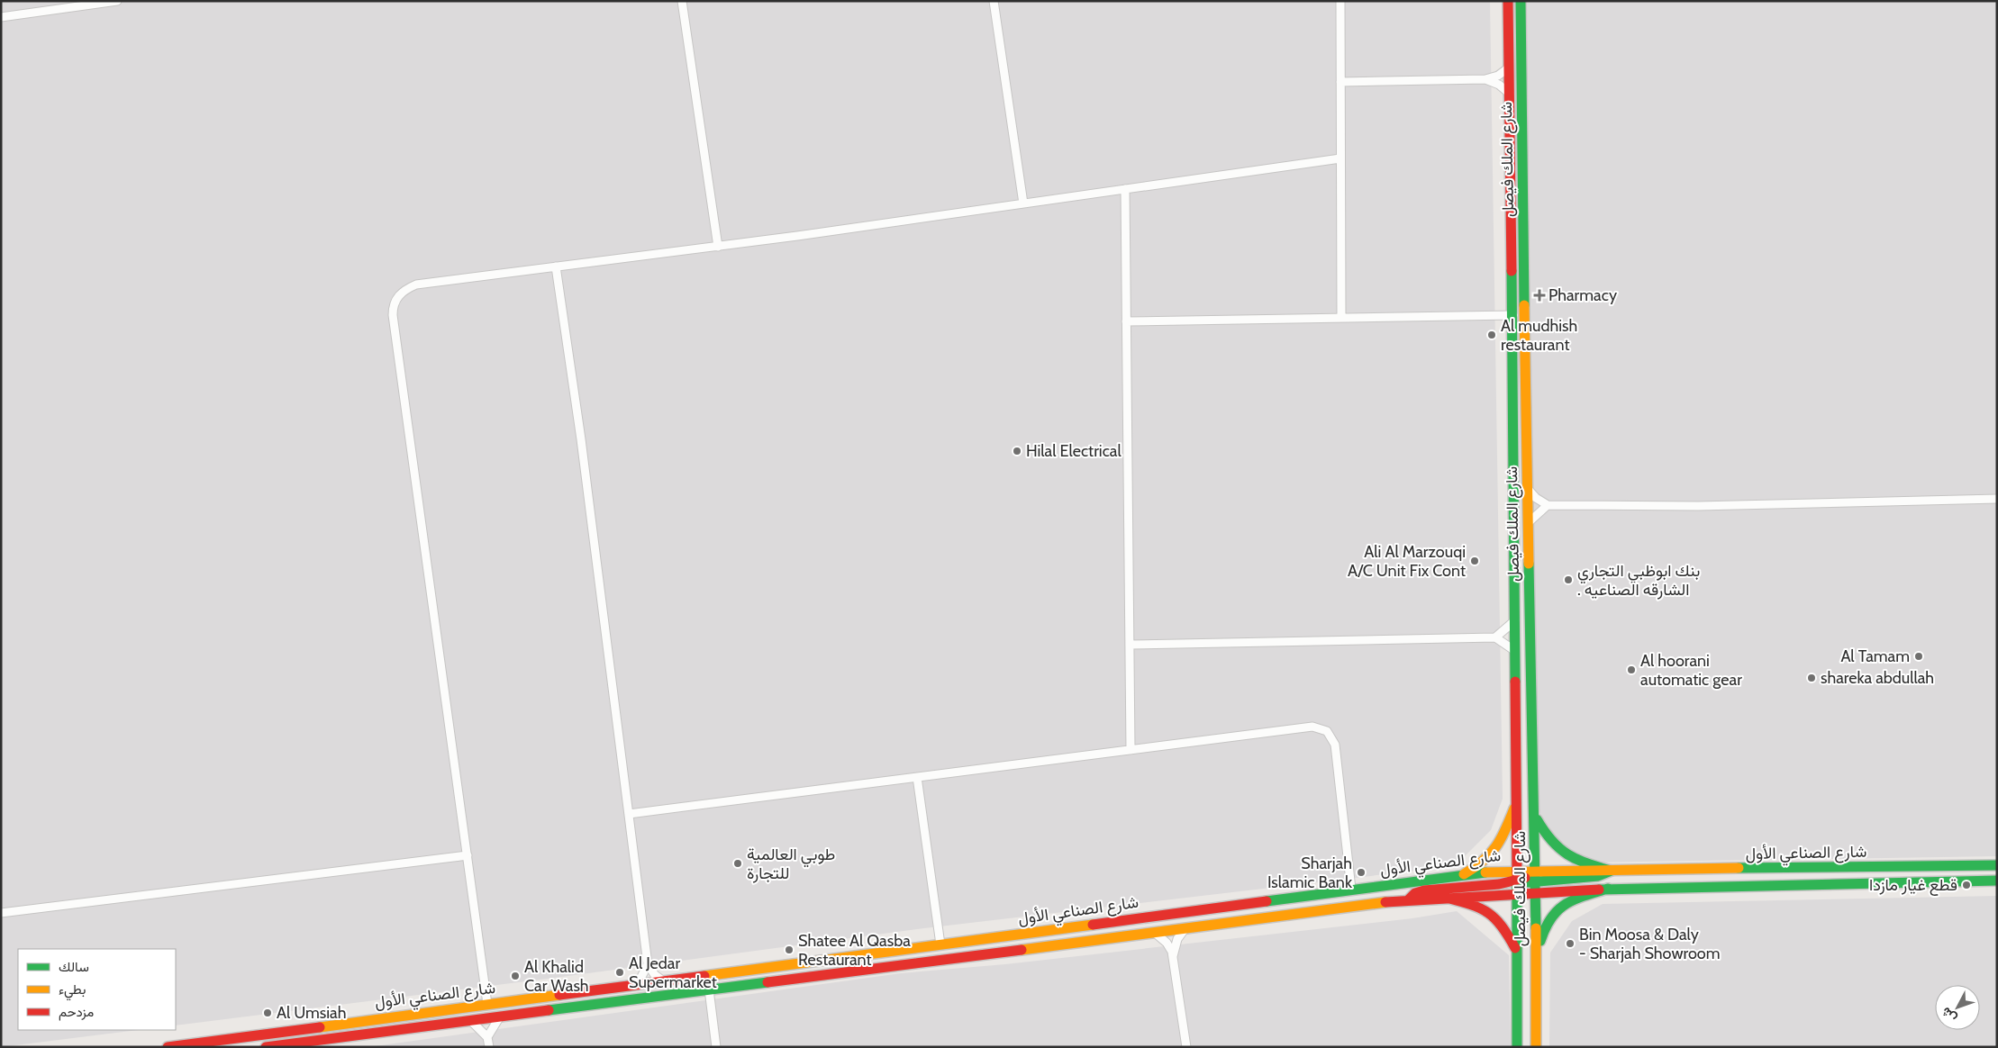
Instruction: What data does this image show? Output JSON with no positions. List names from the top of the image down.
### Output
{
  "streets": {
    "main road": ["شارع الملك فيصل", "شارع الصناعي الأول"]
  },
  "crossings": [
    ["شارع الملك فيصل", "شارع الصناعي الأول"]
  ],
  "places": {
    "health": ["Pharmacy"],
    "other": [
      "Al mudhish restaurant",
      "Hilal Electrical",
      "Ali Al Marzouqi A/C Unit Fix Cont",
      "بنك ابوظبي التجاري . الشارقه الصناعيه",
      "Al Tamam",
      "Al hoorani automatic gear",
      "shareka abdullah",
      "طوبي العالمية للتجارة",
      "Sharjah Islamic Bank",
      "قطع غيار مازدا",
      "Bin Moosa & Daly - Sharjah Showroom",
      "Shatee Al Qasba Restaurant",
      "Al Jedar Supermarket",
      "Al Khalid Car Wash",
      "Al Umsiah"
    ]
  },
  "legend": ["سالك", "بطيء", "مزدحم"],
  "north": "bottom left"
}
